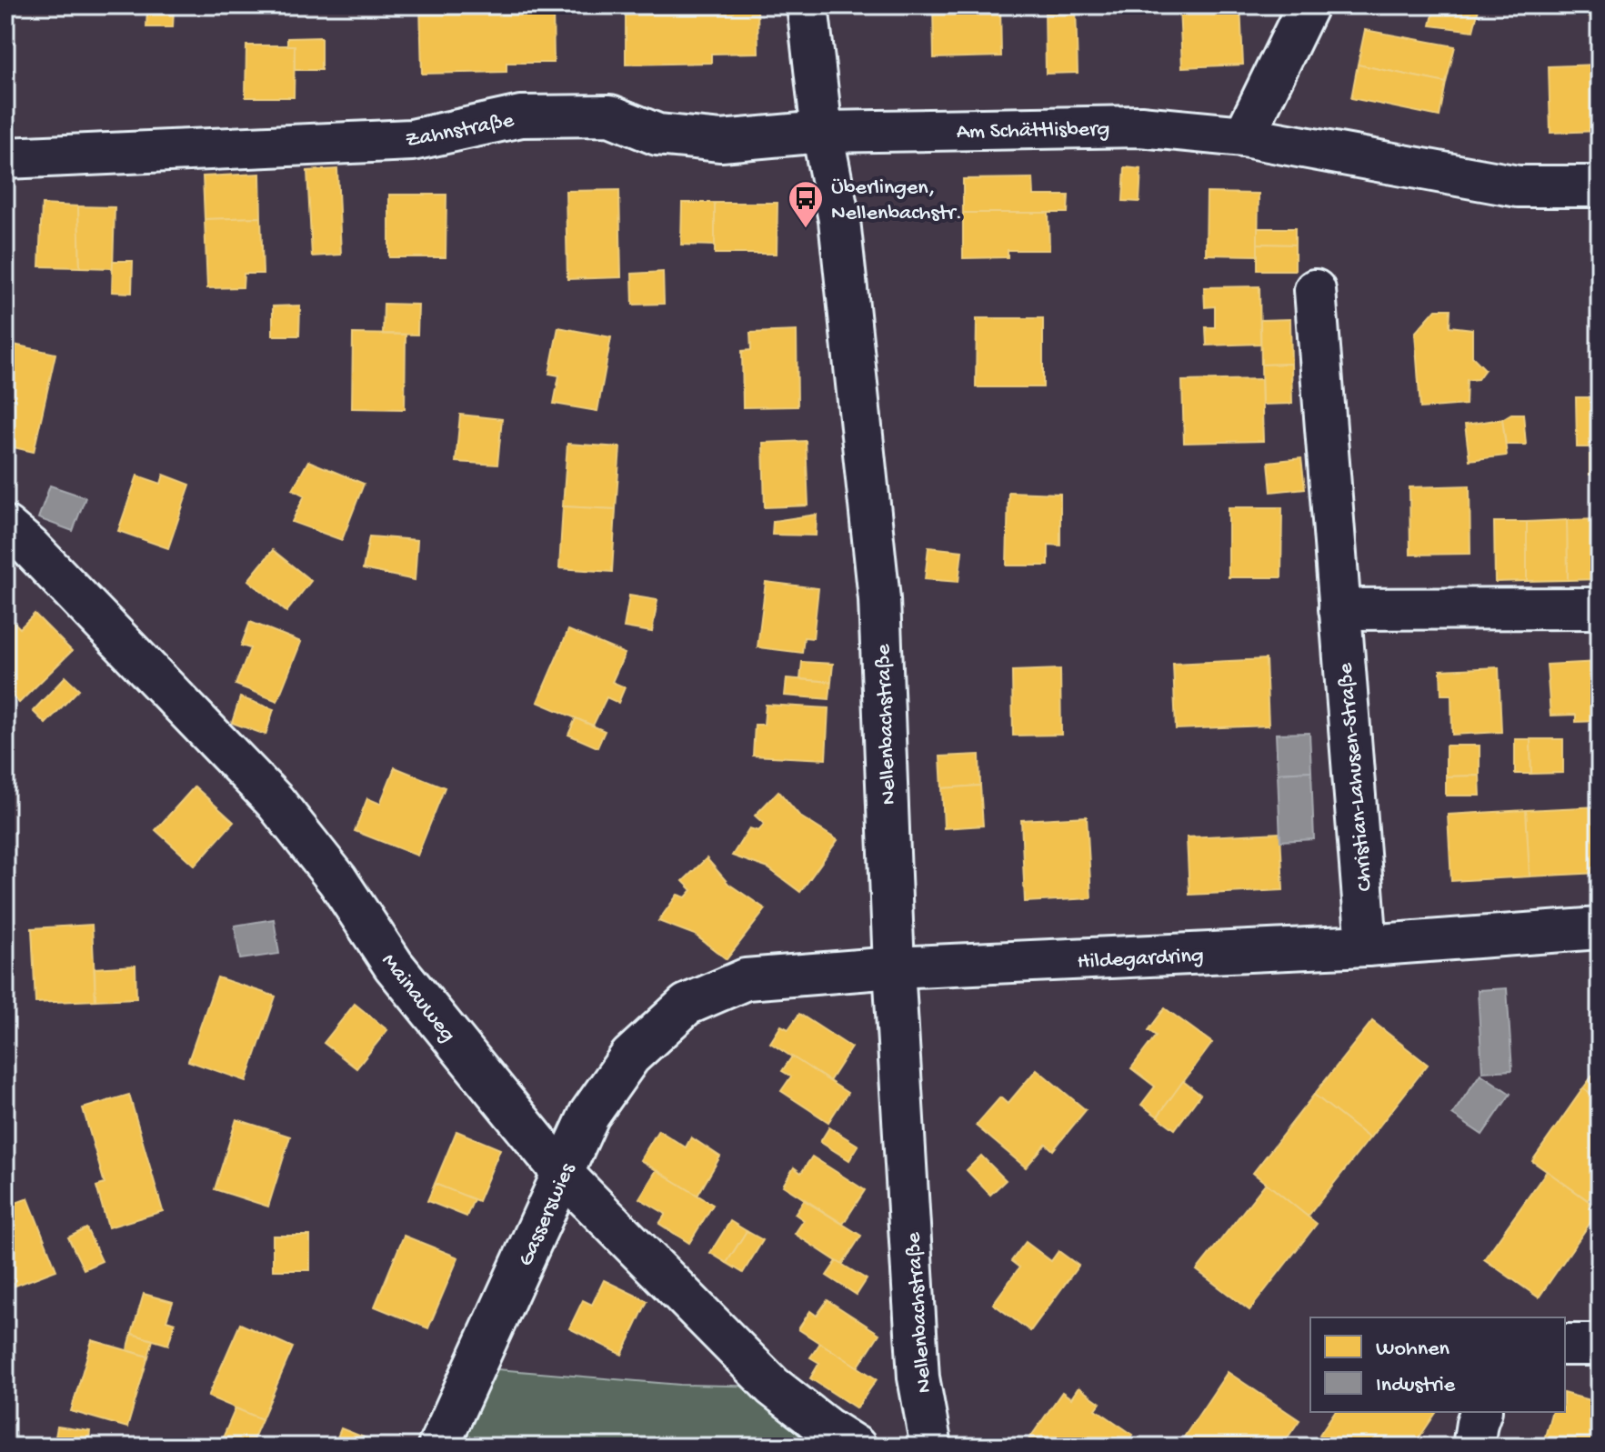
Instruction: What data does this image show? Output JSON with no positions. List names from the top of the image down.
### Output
{
  "streets": {
    "street": [
      "Zahnstraße",
      "Am Schättlisberg",
      "Nellenbachstraße",
      "Christian-Lahusen-Straße",
      "Hildegardring",
      "Mainauweg",
      "Gasserswies"
    ]
  },
  "crossings": [
    ["Zahnstraße", "Am Schättlisberg"],
    ["Zahnstraße", "Nellenbachstraße"],
    ["Am Schättlisberg", "Nellenbachstraße"],
    ["Nellenbachstraße", "Hildegardring"],
    ["Christian-Lahusen-Straße", "Hildegardring"],
    ["Hildegardring", "Gasserswies"],
    ["Mainauweg", "Gasserswies"]
  ],
  "places": {
    "bus stop": ["Überlingen, Nellenbachstr."]
  },
  "legend": ["Wohnen", "Industrie"]
}
